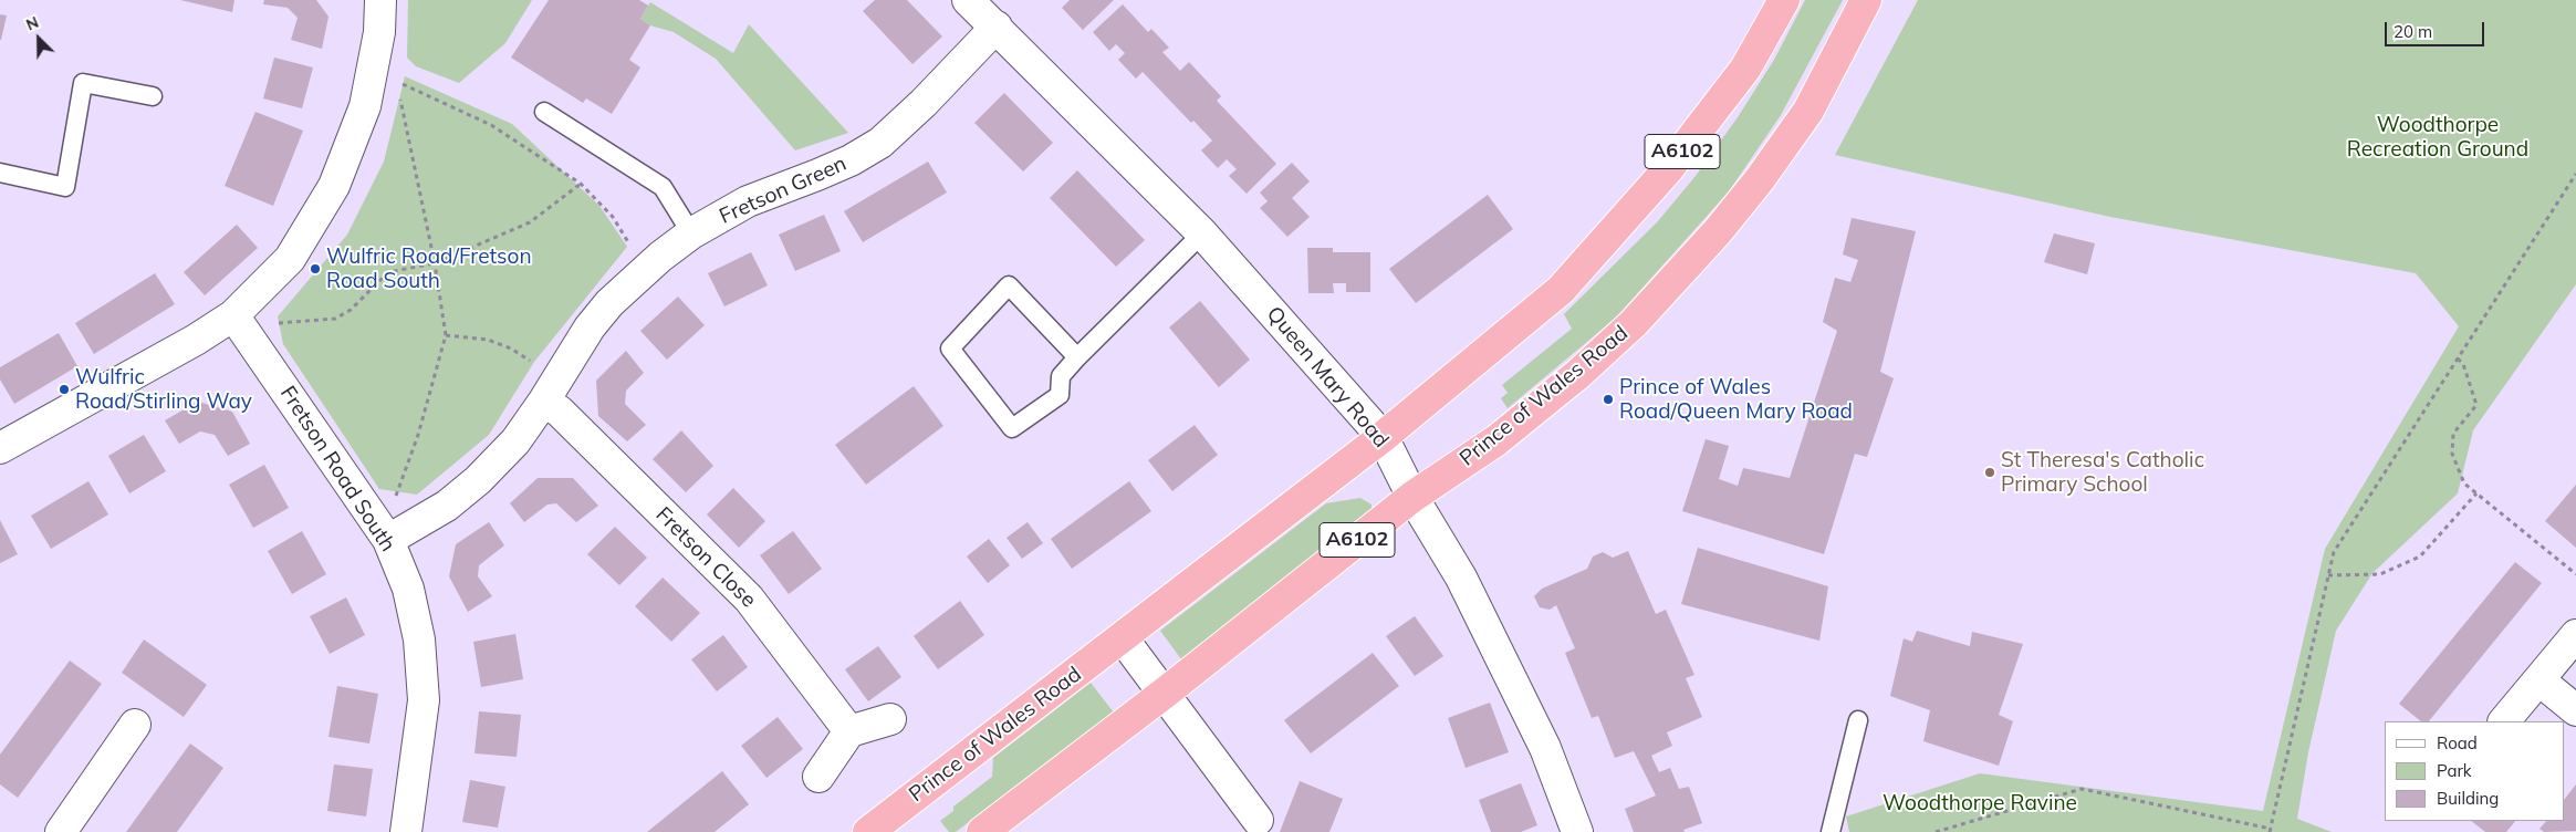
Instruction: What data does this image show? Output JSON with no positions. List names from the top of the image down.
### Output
{
  "streets": {
    "highway": ["A6102", "Prince of Wales Road"],
    "street": [
      "Fretson Green",
      "Queen Mary Road",
      "Fretson Road South",
      "Fretson Close"
    ]
  },
  "crossings": [
    ["Fretson Green", "Queen Mary Road"],
    ["Fretson Green", "Fretson Road South"],
    ["Fretson Green", "Fretson Close"],
    ["Queen Mary Road", "Prince of Wales Road"]
  ],
  "parks": ["Woodthorpe Recreation Ground", "Woodthorpe Ravine"],
  "places": [
    "Wulfric Road/Fretson Road South",
    "Wulfric Road/Stirling Way",
    "Prince of Wales Road/Queen Mary Road",
    "St Theresa's Catholic Primary School"
  ],
  "legend": ["Road", "Park", "Building"],
  "scale_bar": "20 m",
  "north": "top left"
}
